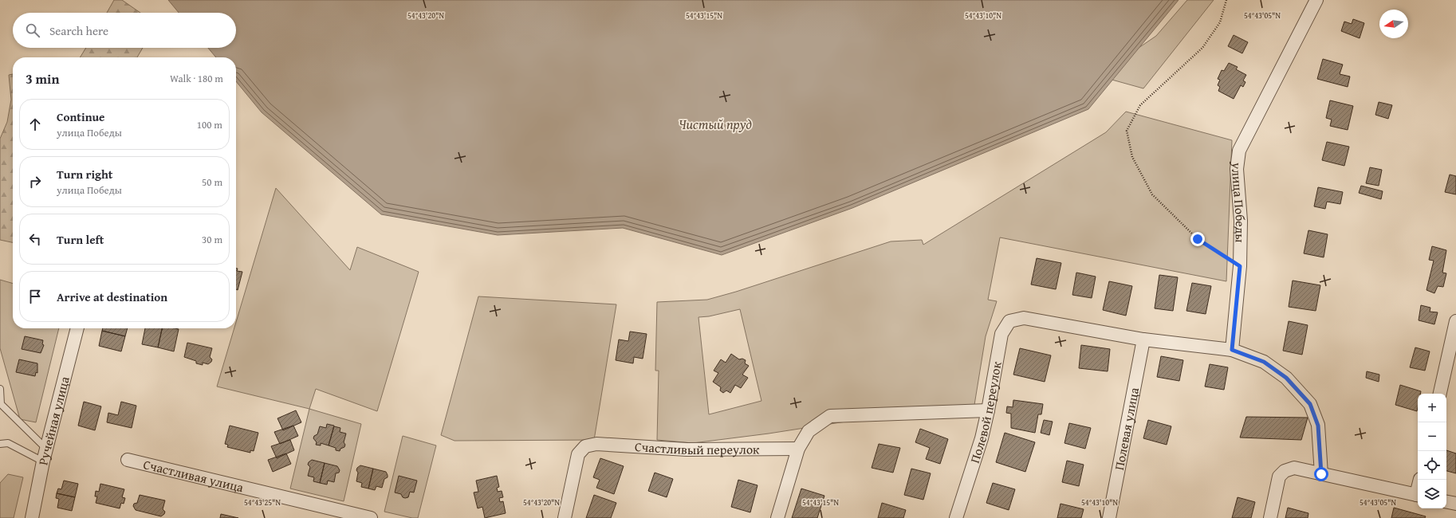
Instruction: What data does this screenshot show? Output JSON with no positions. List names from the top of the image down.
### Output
{
  "streets": {
    "street": [
      "улица Победы",
      "Полевой переулок",
      "Ручейная улица",
      "Полевая улица",
      "Счастливый переулок",
      "Счастливая улица"
    ]
  },
  "crossings": [
    ["Полевой переулок", "Полевая улица"]
  ],
  "water": ["Чистый пруд"],
  "north": "left",
  "page": {
    "search": "Search here",
    "heading": ["3 min", "Walk · 180 m"],
    "list": [
      ["Continue", "улица Победы", "100 m"],
      ["Turn right", "улица Победы", "50 m"],
      ["Turn left", "30 m"],
      "Arrive at destination"
    ],
    "map_buttons": ["+", "−"]
  },
  "coordinates": [
    "54°43'20\"N",
    "54°43'15\"N",
    "54°43'10\"N",
    "54°43'05\"N",
    "54°43'25\"N"
  ]
}
